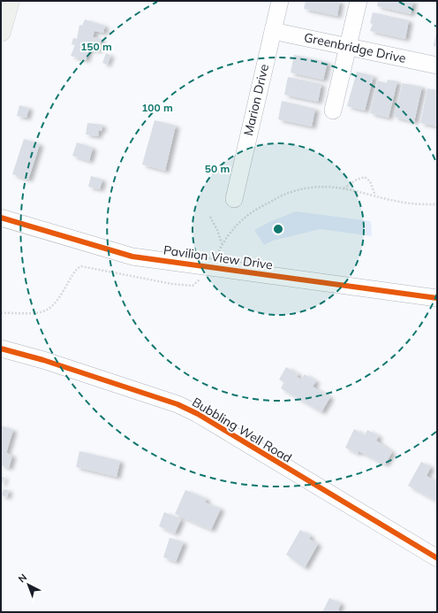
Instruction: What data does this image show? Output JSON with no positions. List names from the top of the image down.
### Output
{
  "streets": {
    "street": [
      "Greenbridge Drive",
      "Marion Drive",
      "Pavilion View Drive",
      "Bubbling Well Road"
    ]
  },
  "crossings": [
    ["Greenbridge Drive", "Marion Drive"]
  ],
  "north": "top left",
  "rings": ["150 m", "100 m", "50 m"]
}
